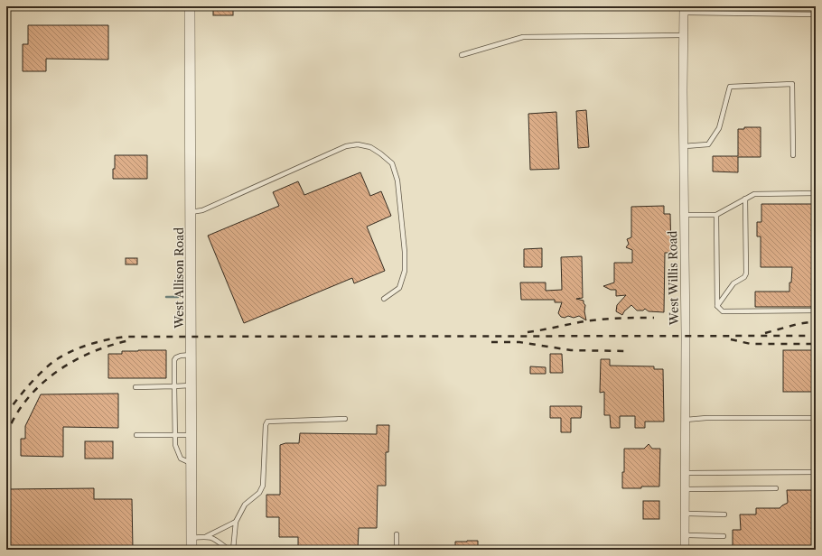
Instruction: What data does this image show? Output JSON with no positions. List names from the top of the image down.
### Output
{
  "streets": {
    "street": ["West Allison Road", "West Willis Road"]
  }
}
